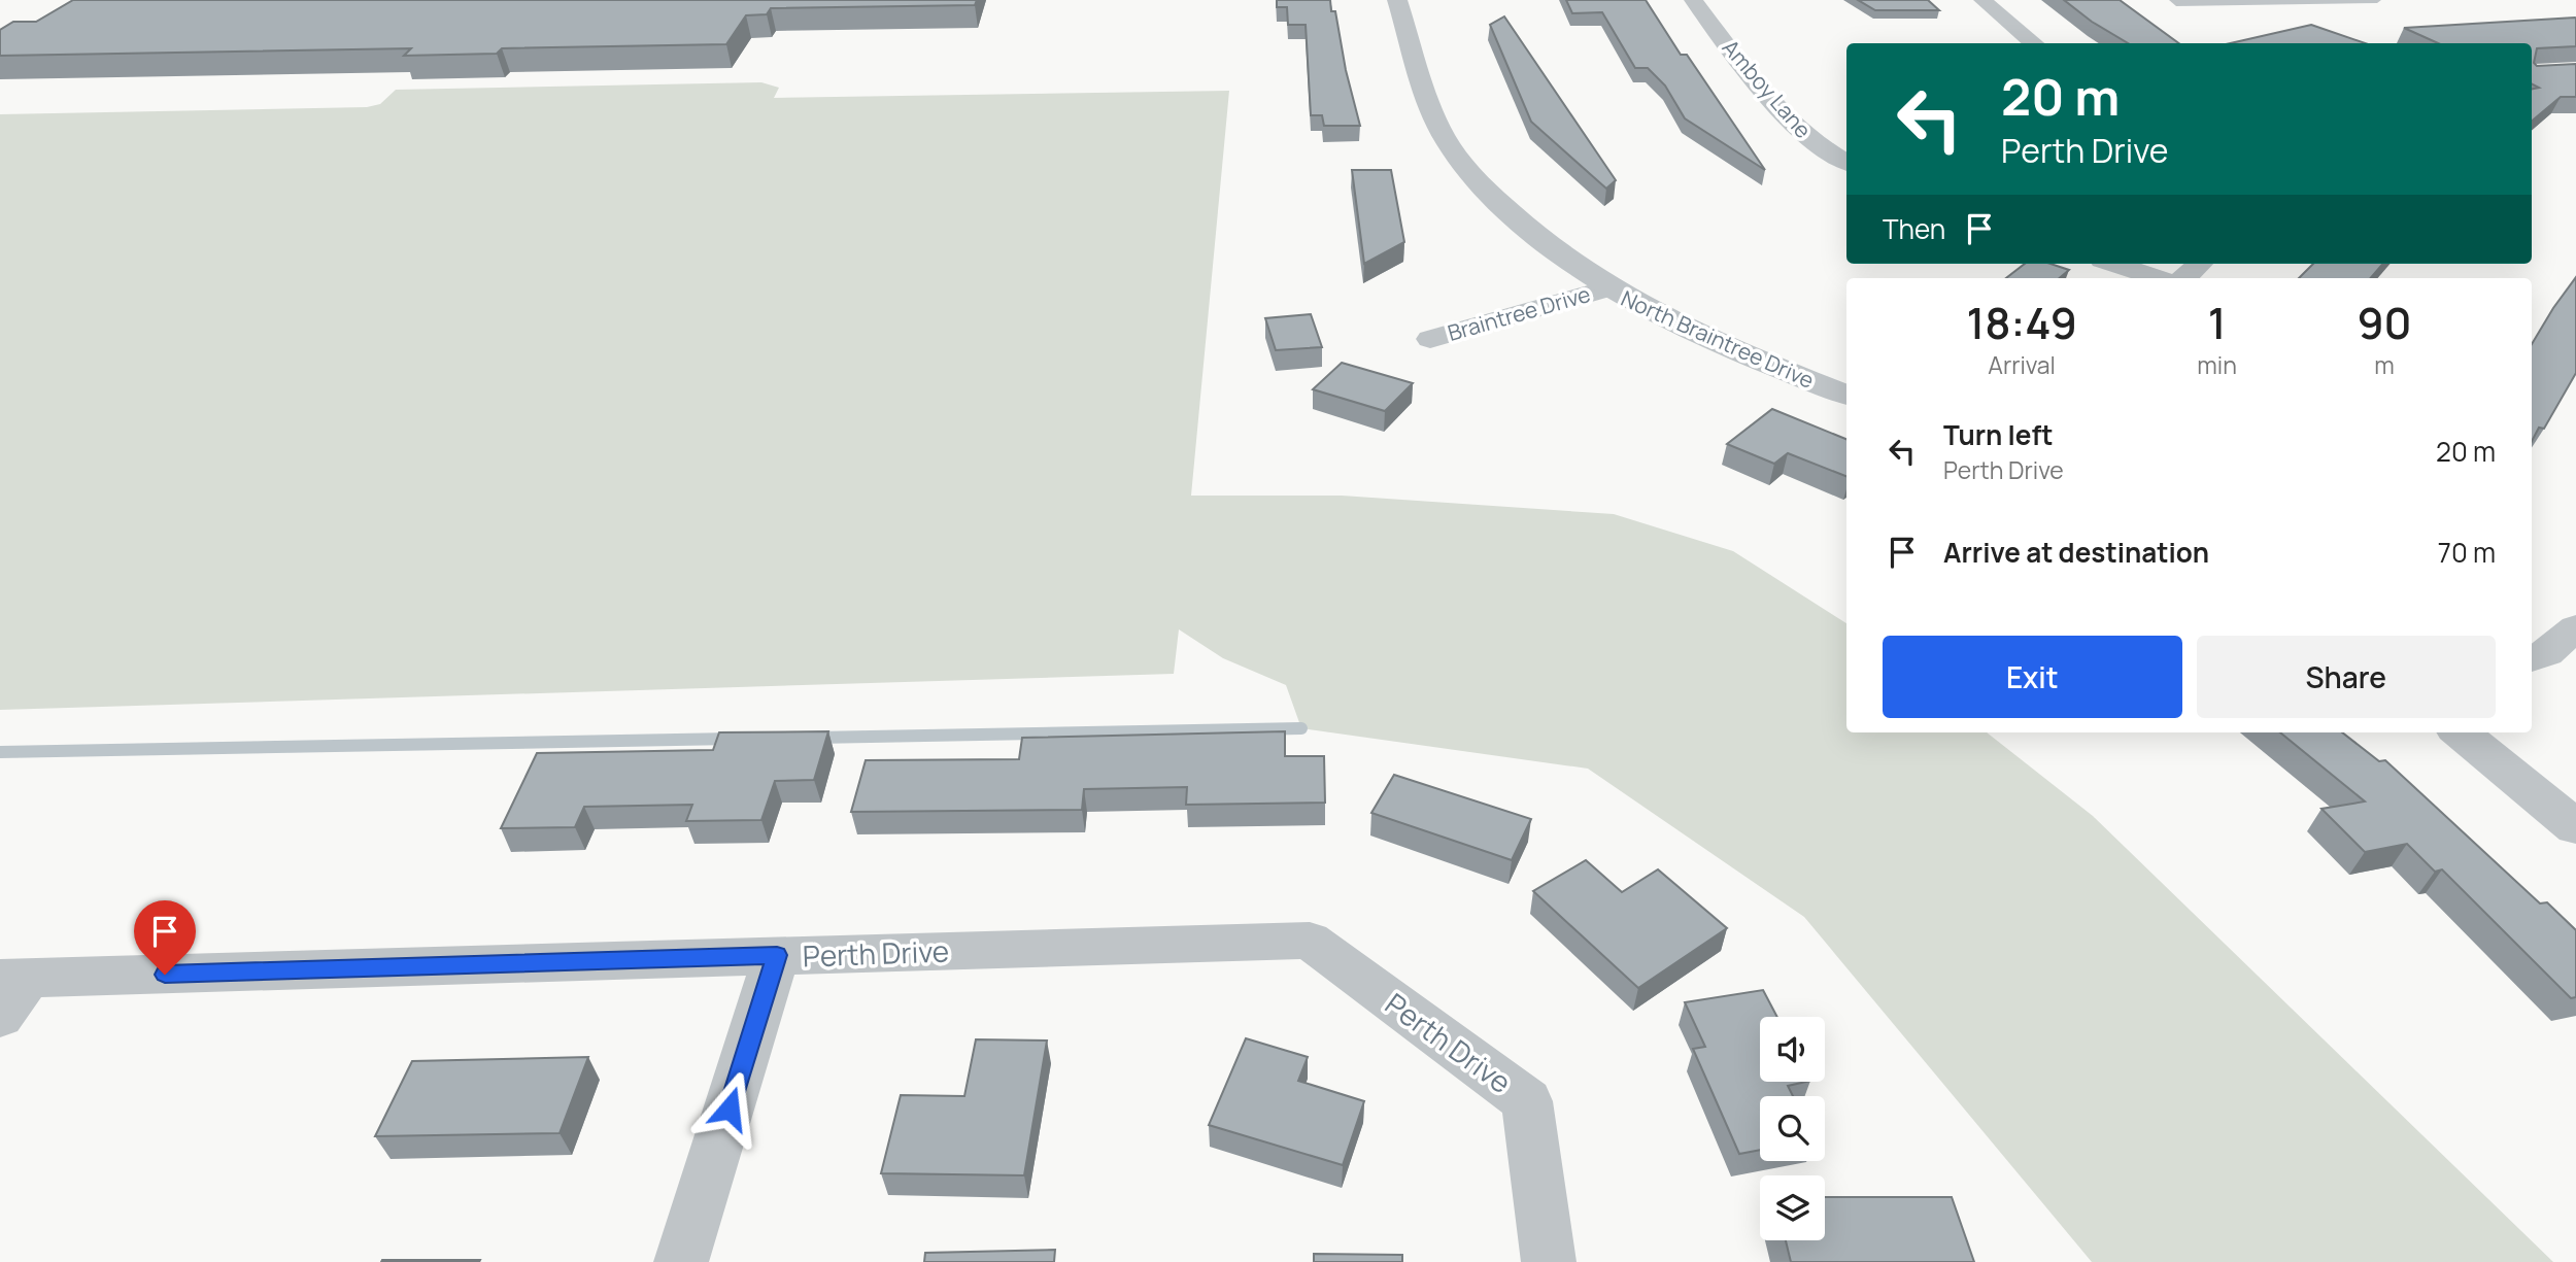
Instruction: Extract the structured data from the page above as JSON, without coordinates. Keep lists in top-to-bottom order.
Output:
{
  "streets": {
    "street": [
      "Amboy Lane",
      "Braintree Drive",
      "North Braintree Drive",
      "Perth Drive"
    ]
  },
  "crossings": [
    ["Braintree Drive", "North Braintree Drive"]
  ],
  "page": {
    "turn": ["20 m", "Perth Drive"],
    "then": "Then",
    "eta": [
      "18:49",
      "Arrival",
      "1",
      "min",
      "90",
      "m"
    ],
    "list": [
      {
        "name": "Turn left",
        "note": "Perth Drive",
        "value": "20 m"
      },
      {
        "name": "Arrive at destination",
        "value": "70 m"
      }
    ],
    "buttons": ["Exit", "Share"]
  }
}
